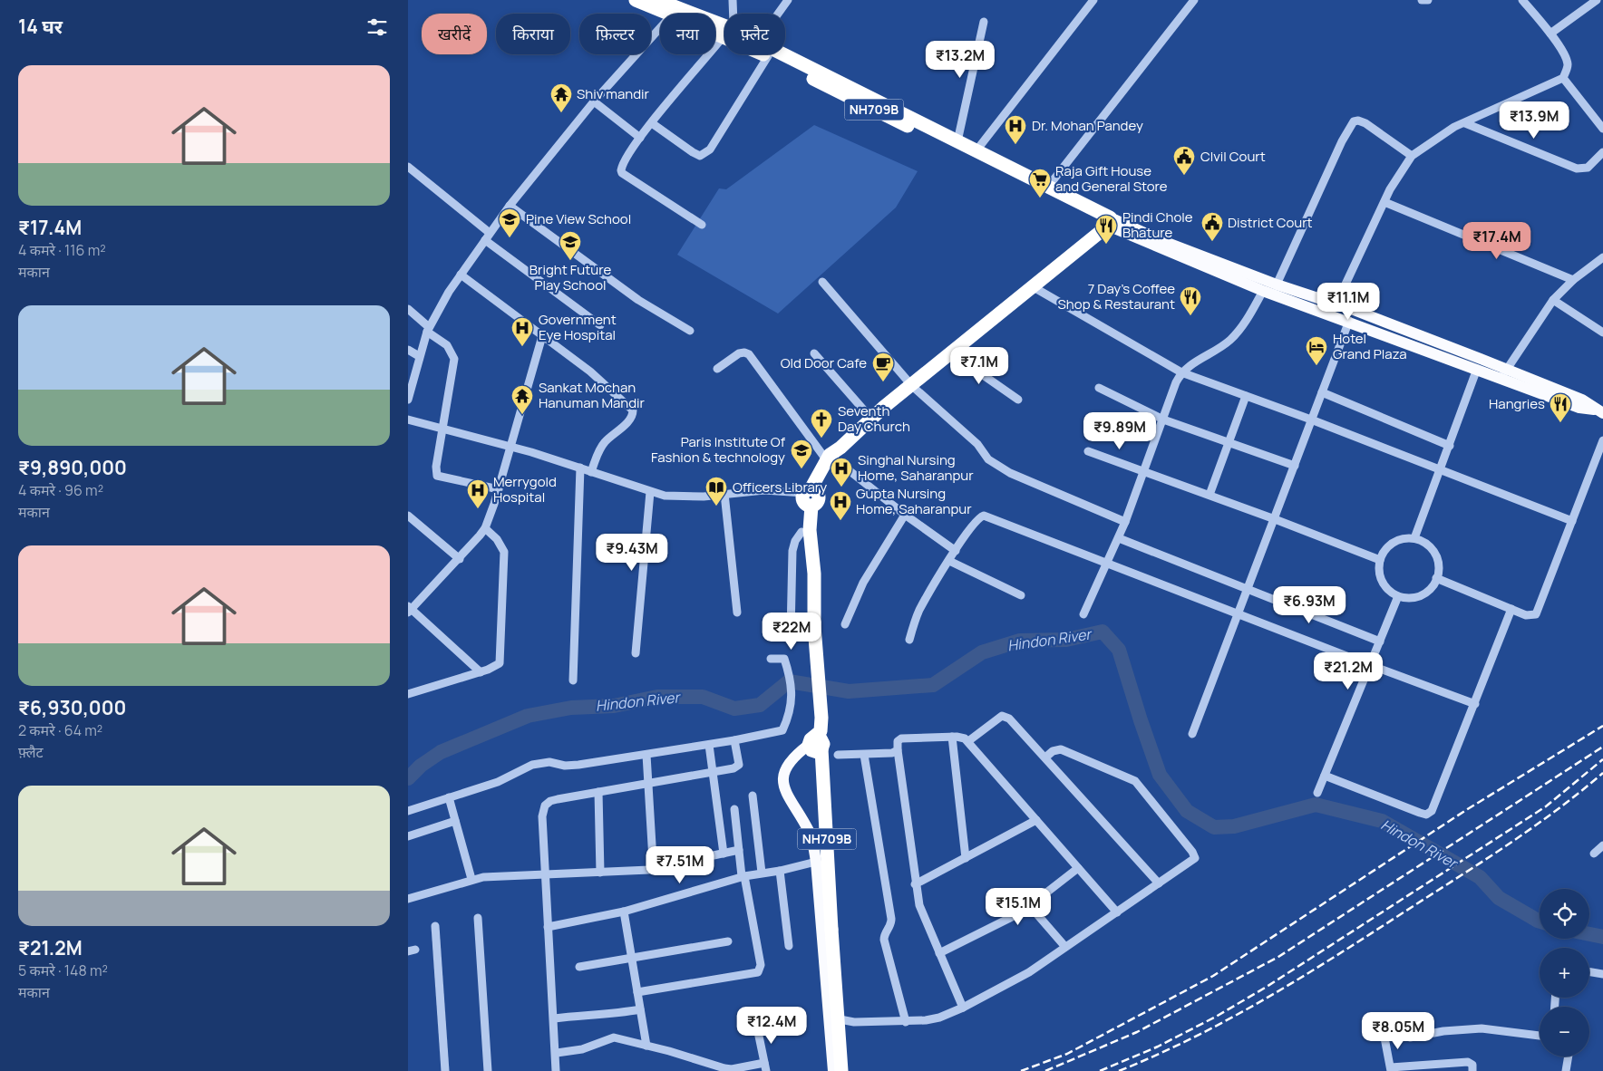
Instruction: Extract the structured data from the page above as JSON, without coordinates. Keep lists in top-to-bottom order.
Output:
{
  "streets": {
    "highway": ["NH709B"]
  },
  "water": ["Hindon River"],
  "places": {
    "temple": ["Shiv mandir", "Sankat Mochan Hanuman Mandir"],
    "hospital": [
      "Dr. Mohan Pandey",
      "Government Eye Hospital",
      "Singhal Nursing Home, Saharanpur",
      "Merrygold Hospital",
      "Gupta Nursing Home, Saharanpur"
    ],
    "public building": ["CIvil Court", "District Court"],
    "supermarket": ["Raja Gift House and General Store"],
    "school or university": ["Pine View School", "Bright Future Play School", "Paris Institute Of Fashion & technology"],
    "restaurant": ["Pindi Chole Bhature", "7 Day's Coffee Shop & Restaurant", "Hangries"],
    "hotel": ["Hotel Grand Plaza"],
    "cafe": ["Old Door Cafe"],
    "church": ["Seventh Day Church"],
    "library": ["Officers Library"]
  },
  "page": {
    "heading": "14 घर",
    "chip": [
      "खरीदें",
      "किराया",
      "फ़िल्टर",
      "नया",
      "फ़्लैट"
    ],
    "price": [
      "₹13.2M",
      "₹13.9M",
      "₹17.4M",
      "₹11.1M",
      "₹7.1M",
      "₹9.89M",
      "₹9.43M",
      "₹6.93M",
      "₹22M",
      "₹21.2M",
      "₹7.51M",
      "₹15.1M",
      "₹12.4M",
      "₹8.05M"
    ],
    "list": [
      {
        "name": "₹17.4M",
        "note": "4 कमरे · 116 m² · मकान"
      },
      {
        "name": "₹9,890,000",
        "note": "4 कमरे · 96 m² · मकान"
      },
      {
        "name": "₹6,930,000",
        "note": "2 कमरे · 64 m² · फ़्लैट"
      },
      {
        "name": "₹21.2M",
        "note": "5 कमरे · 148 m² · मकान"
      }
    ],
    "map_buttons": ["+", "−"]
  }
}
